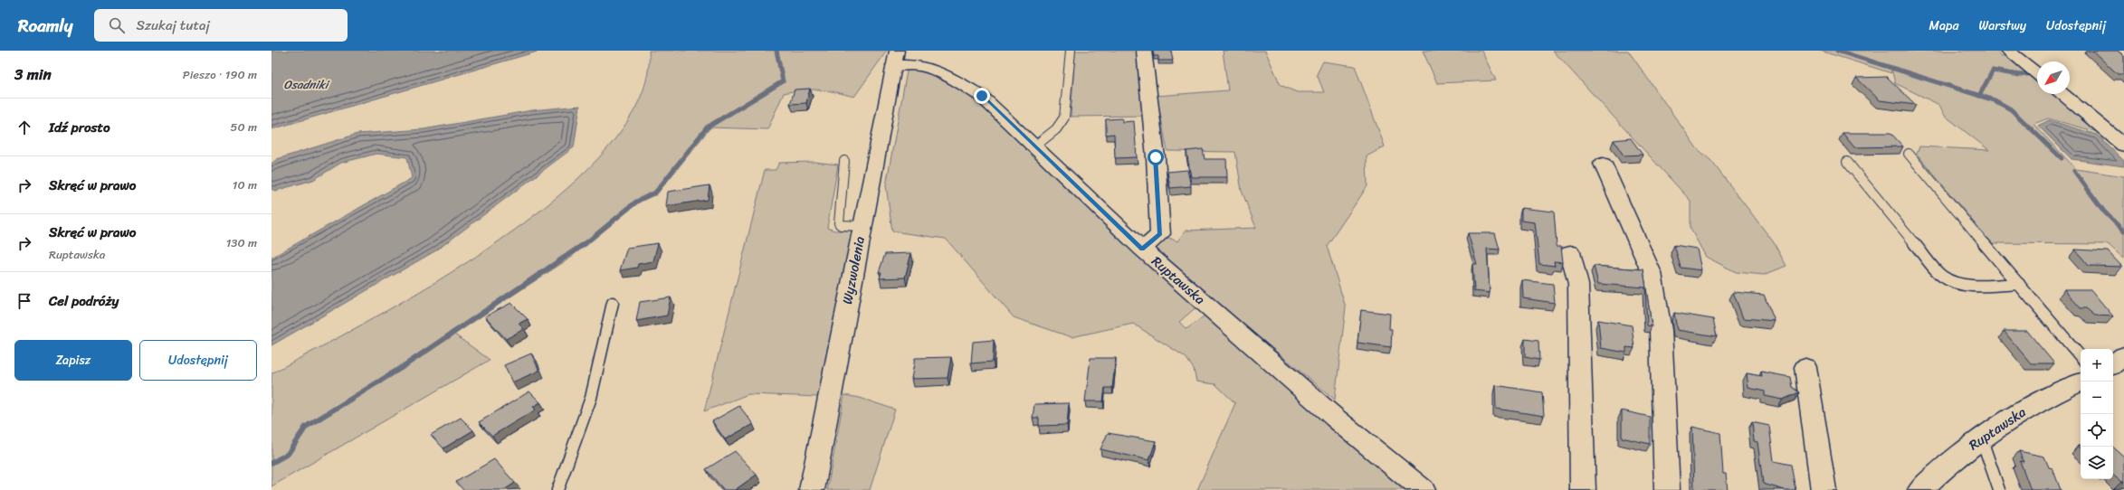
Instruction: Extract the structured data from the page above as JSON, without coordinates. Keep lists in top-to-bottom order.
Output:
{
  "streets": {
    "street": ["Wyzwolenia", "Ruptawska"]
  },
  "crossings": [
    ["Wyzwolenia", "Ruptawska"]
  ],
  "water": ["Osadniki"],
  "north": "bottom left",
  "page": {
    "header": "Roamly",
    "search": "Szukaj tutaj",
    "nav": ["Mapa", "Warstwy", "Udostępnij"],
    "heading": ["3 min", "Pieszo · 190 m"],
    "list": [
      ["Idź prosto", "50 m"],
      ["Skręć w prawo", "10 m"],
      ["Skręć w prawo", "Ruptawska", "130 m"],
      "Cel podróży"
    ],
    "buttons": ["Zapisz", "Udostępnij"],
    "map_buttons": ["+", "−"]
  }
}
